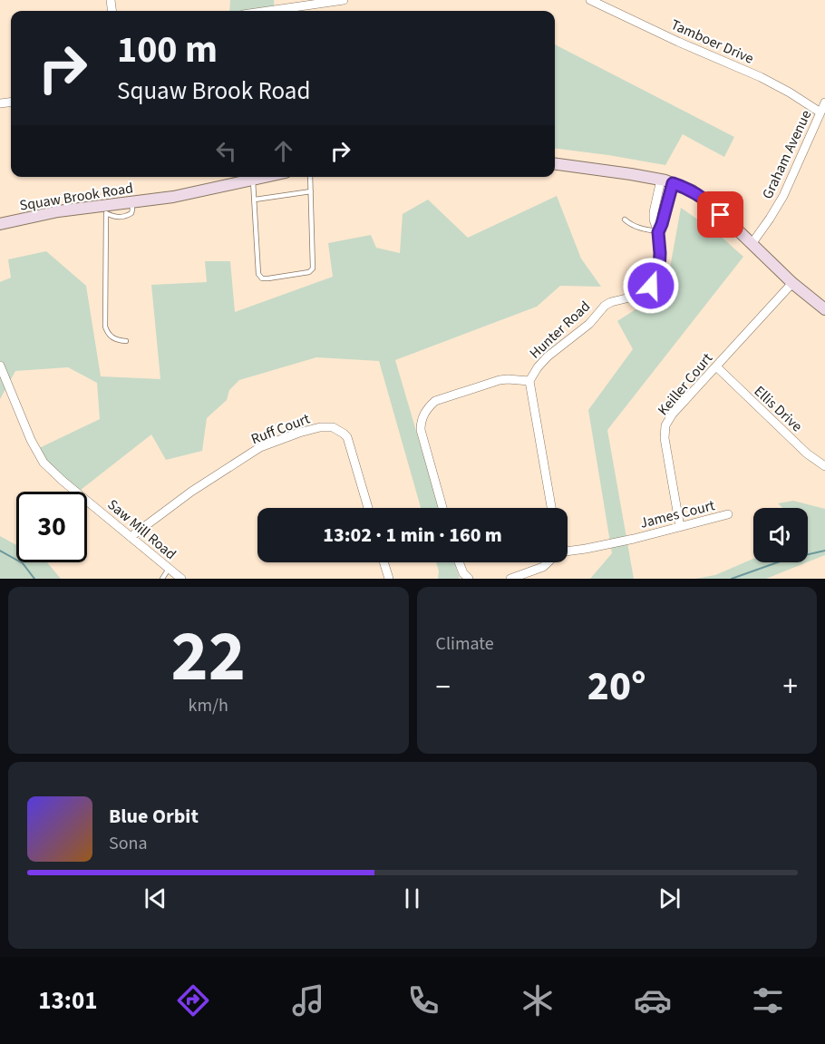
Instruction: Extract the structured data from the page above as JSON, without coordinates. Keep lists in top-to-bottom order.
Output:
{
  "streets": {
    "street": [
      "Tamboer Drive",
      "Graham Avenue",
      "Squaw Brook Road",
      "Hunter Road",
      "Keiller Court",
      "Ellis Drive",
      "Ruff Court",
      "James Court",
      "Saw Mill Road"
    ]
  },
  "crossings": [
    ["Tamboer Drive", "Graham Avenue"],
    ["Keiller Court", "Ellis Drive"],
    ["Keiller Court", "James Court"],
    ["Ruff Court", "Saw Mill Road"]
  ],
  "page": {
    "turn": ["100 m", "Squaw Brook Road"],
    "limit": "30",
    "trip": "13:02 · 1 min · 160 m",
    "tile": [
      ["22", "km/h"],
      "Climate"
    ],
    "heat": ["−", "20°", "+"],
    "song": ["Blue Orbit", "Sona"],
    "tabs": "13:01"
  }
}
